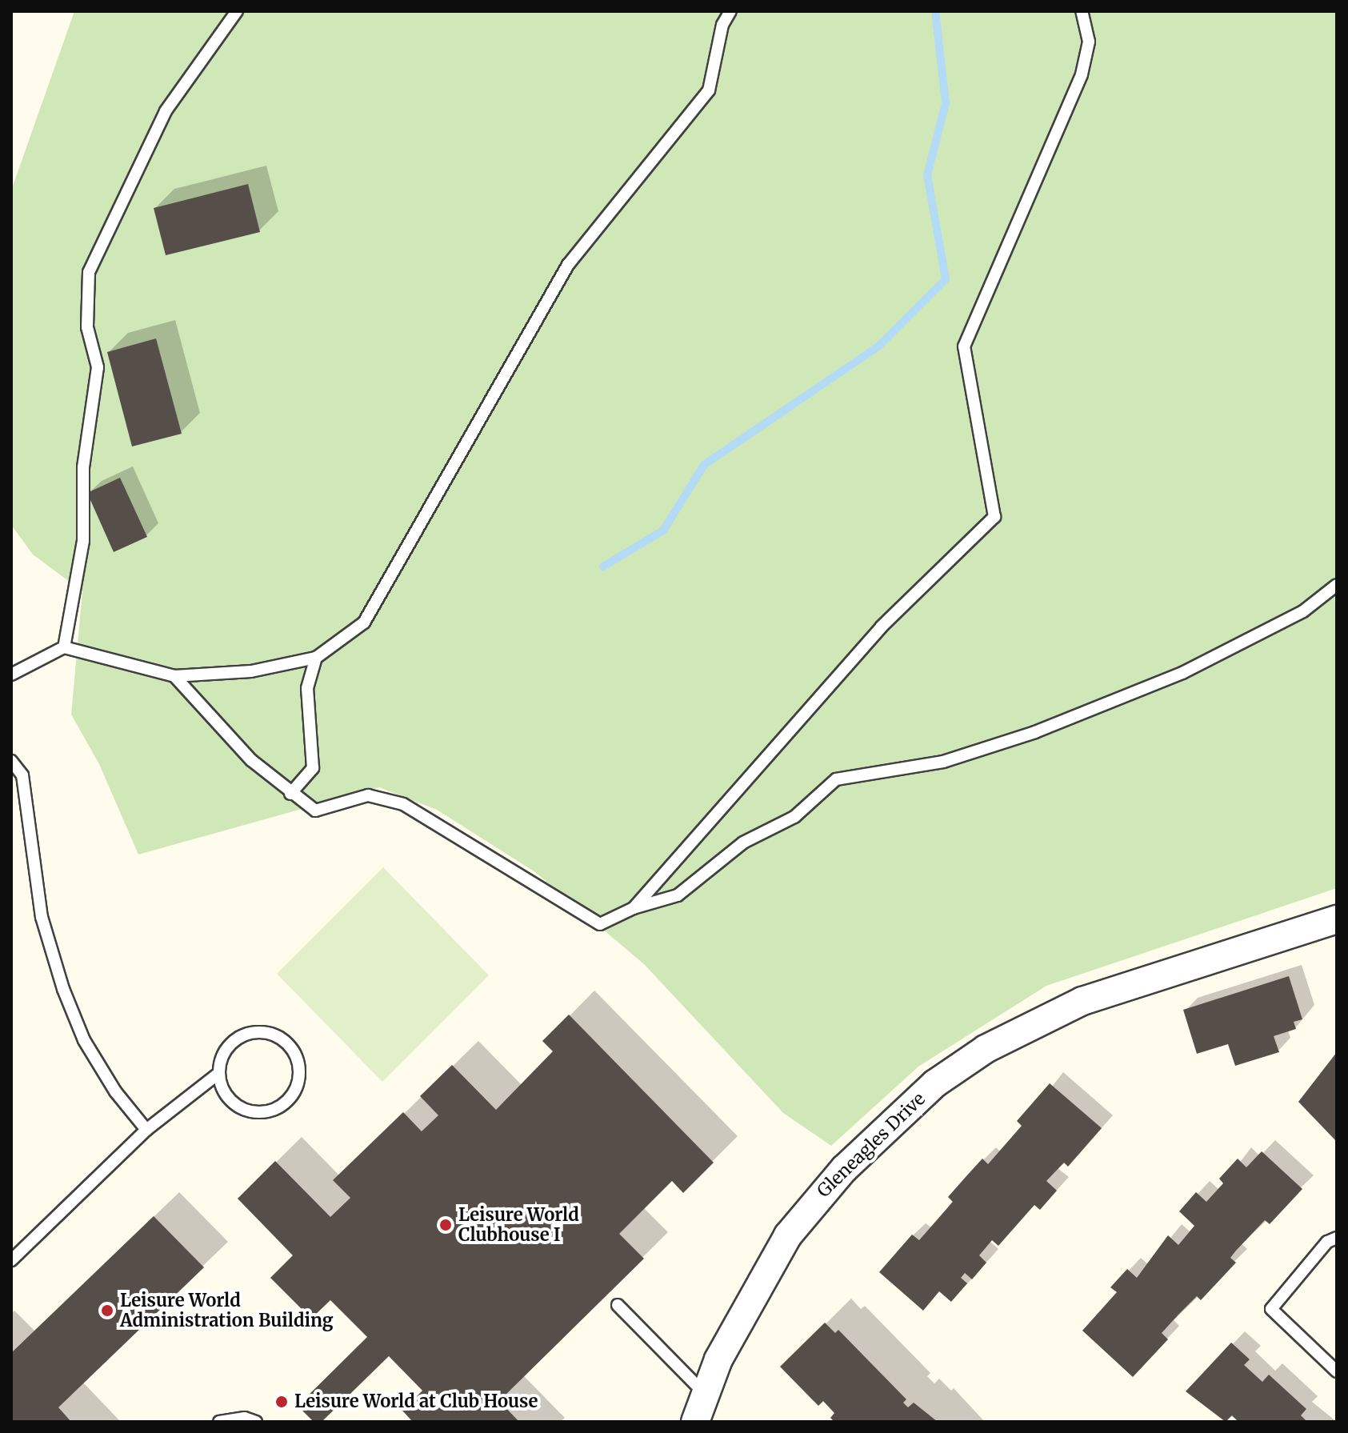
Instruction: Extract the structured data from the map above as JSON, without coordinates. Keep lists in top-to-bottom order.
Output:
{
  "streets": {
    "street": ["Gleneagles Drive"]
  },
  "places": ["Leisure World Clubhouse I", "Leisure World Administration Building", "Leisure World at Club House"]
}
